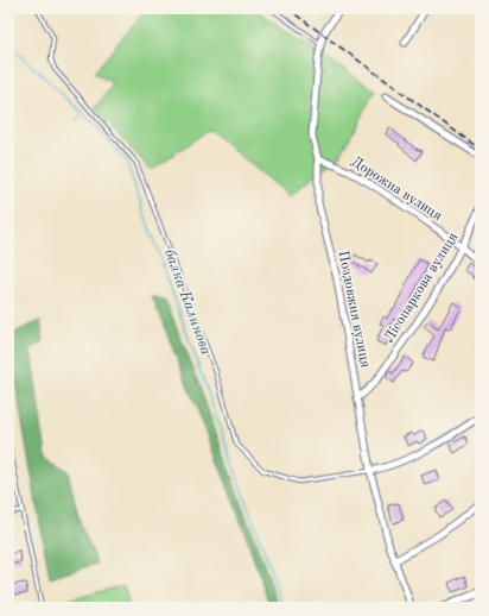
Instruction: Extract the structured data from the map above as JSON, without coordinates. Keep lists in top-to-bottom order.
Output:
{
  "streets": {
    "street": ["Дорожна вулиця", "Лісопаркова вулиця", "Поздовжня вулиця"]
  },
  "crossings": [
    ["Дорожна вулиця", "Лісопаркова вулиця"],
    ["Дорожна вулиця", "Поздовжня вулиця"],
    ["Лісопаркова вулиця", "Поздовжня вулиця"]
  ],
  "water": ["балка Калинова"]
}
